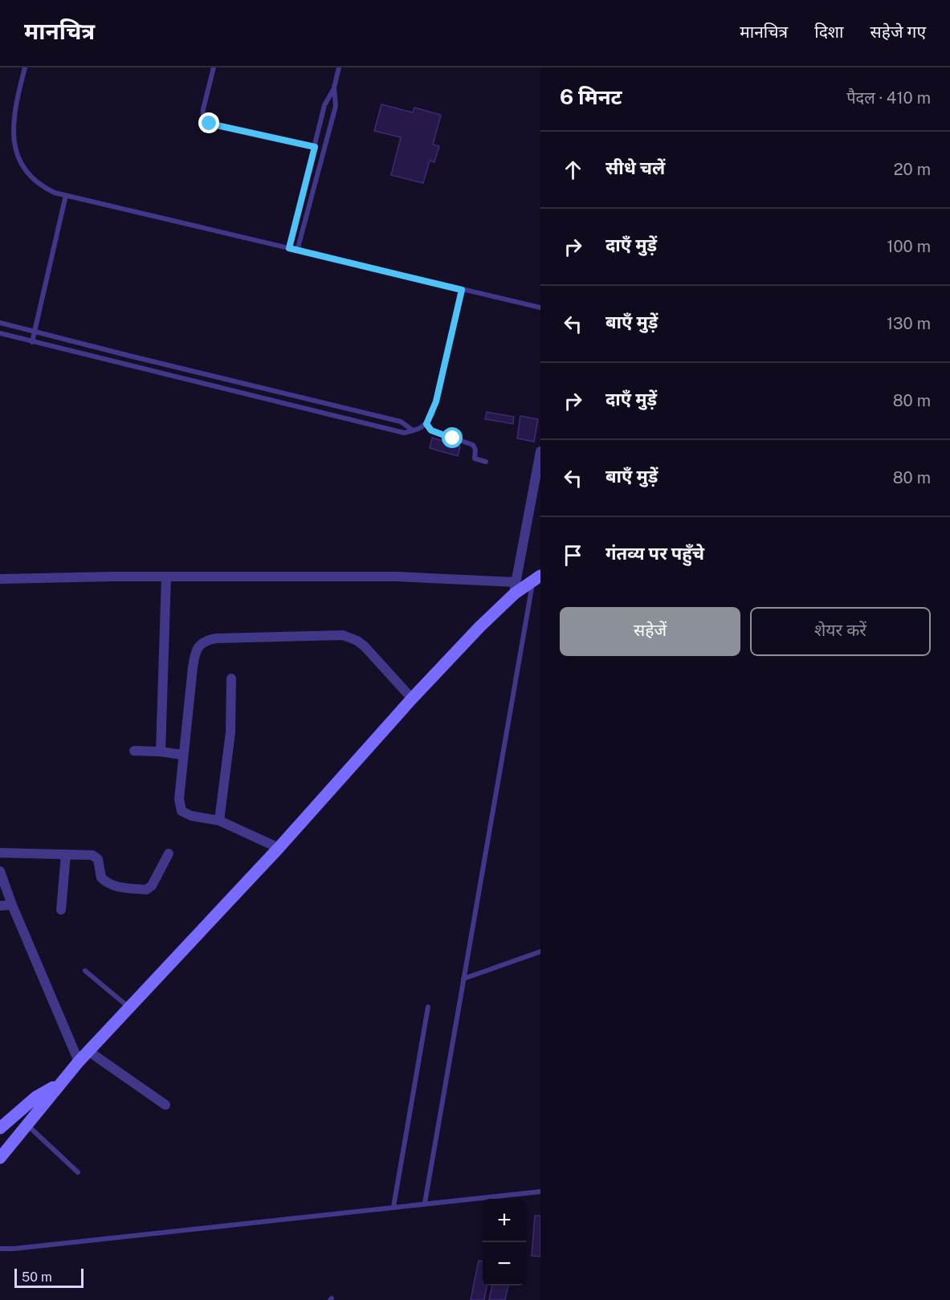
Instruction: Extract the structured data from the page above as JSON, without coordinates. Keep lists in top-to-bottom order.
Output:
{
  "scale_bar": "50 m",
  "page": {
    "header": "मानचित्र",
    "nav": ["मानचित्र", "दिशा", "सहेजे गए"],
    "heading": ["6 मिनट", "पैदल · 410 m"],
    "list": [
      ["सीधे चलें", "20 m"],
      ["दाएँ मुड़ें", "100 m"],
      ["बाएँ मुड़ें", "130 m"],
      ["दाएँ मुड़ें", "80 m"],
      ["बाएँ मुड़ें", "80 m"],
      "गंतव्य पर पहुँचे"
    ],
    "buttons": ["सहेजें", "शेयर करें"],
    "map_buttons": ["+", "−"],
    "scale": "50 m"
  }
}
